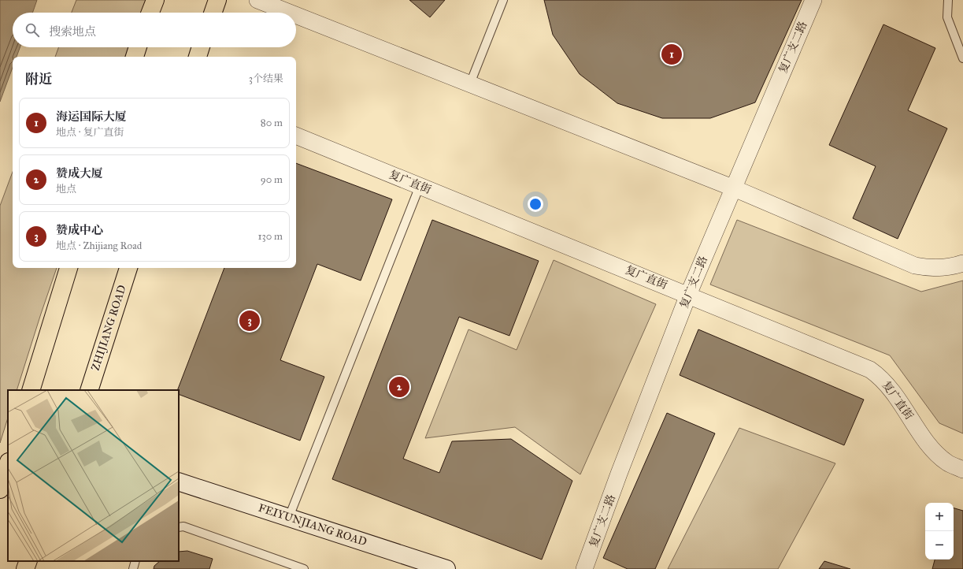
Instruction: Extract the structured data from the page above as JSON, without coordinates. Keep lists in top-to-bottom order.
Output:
{
  "streets": {
    "main road": ["ZHIJIANG ROAD"],
    "street": ["复广支二路", "复广直街", "FEIYUNJIANG ROAD"]
  },
  "crossings": [
    ["复广支二路", "复广直街"]
  ],
  "page": {
    "search": "搜索地点",
    "pins": ["1", "3", "2"],
    "heading": ["附近", "3个结果"],
    "list": [
      {
        "mark": "1",
        "name": "海运国际大厦",
        "note": "地点 · 复广直街",
        "value": "80 m"
      },
      {
        "mark": "2",
        "name": "赞成大厦",
        "note": "地点",
        "value": "90 m"
      },
      {
        "mark": "3",
        "name": "赞成中心",
        "note": "地点 · Zhijiang Road",
        "value": "130 m"
      }
    ],
    "map_buttons": ["+", "−"]
  }
}
